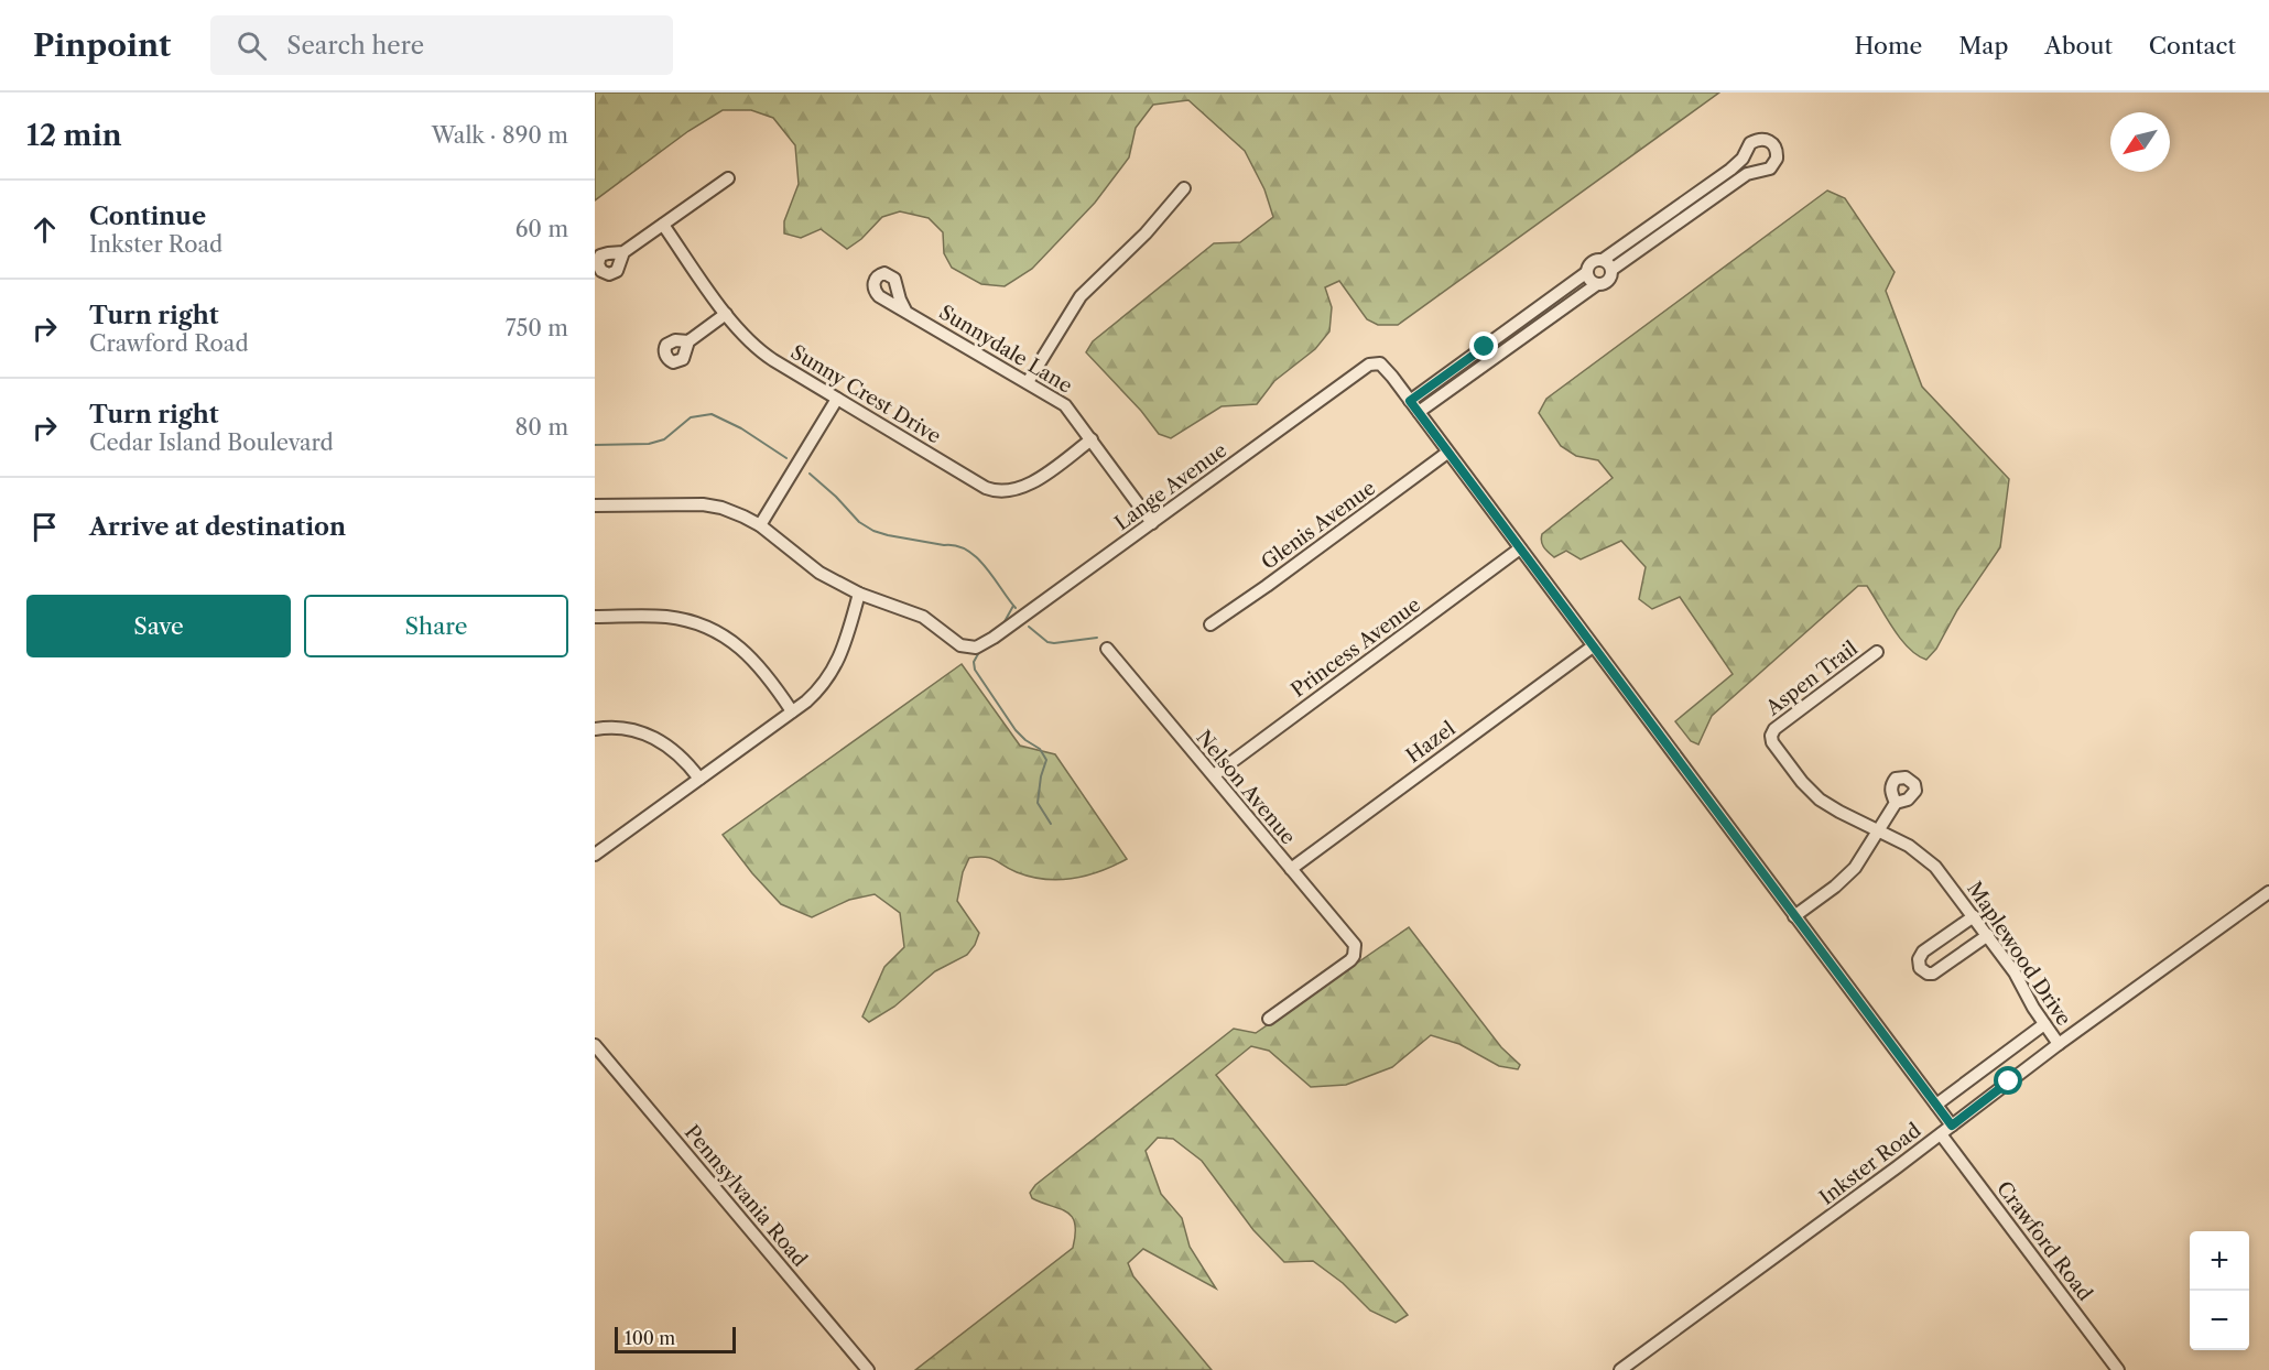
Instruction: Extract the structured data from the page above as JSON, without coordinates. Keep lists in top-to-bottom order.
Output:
{
  "streets": {
    "street": [
      "Sunnydale Lane",
      "Sunny Crest Drive",
      "Lange Avenue",
      "Glenis Avenue",
      "Princess Avenue",
      "Aspen Trail",
      "Hazel",
      "Nelson Avenue",
      "Maplewood Drive",
      "Inkster Road",
      "Pennsylvania Road",
      "Crawford Road"
    ]
  },
  "crossings": [
    ["Sunnydale Lane", "Sunny Crest Drive"],
    ["Sunnydale Lane", "Lange Avenue"],
    ["Princess Avenue", "Nelson Avenue"],
    ["Aspen Trail", "Maplewood Drive"],
    ["Hazel", "Nelson Avenue"],
    ["Maplewood Drive", "Inkster Road"],
    ["Inkster Road", "Crawford Road"]
  ],
  "scale_bar": "100 m",
  "north": "bottom left",
  "page": {
    "header": "Pinpoint",
    "search": "Search here",
    "nav": [
      "Home",
      "Map",
      "About",
      "Contact"
    ],
    "heading": ["12 min", "Walk · 890 m"],
    "list": [
      ["Continue", "Inkster Road", "60 m"],
      ["Turn right", "Crawford Road", "750 m"],
      ["Turn right", "Cedar Island Boulevard", "80 m"],
      "Arrive at destination"
    ],
    "buttons": ["Save", "Share"],
    "map_buttons": ["+", "−"],
    "scale": "100 m"
  }
}
